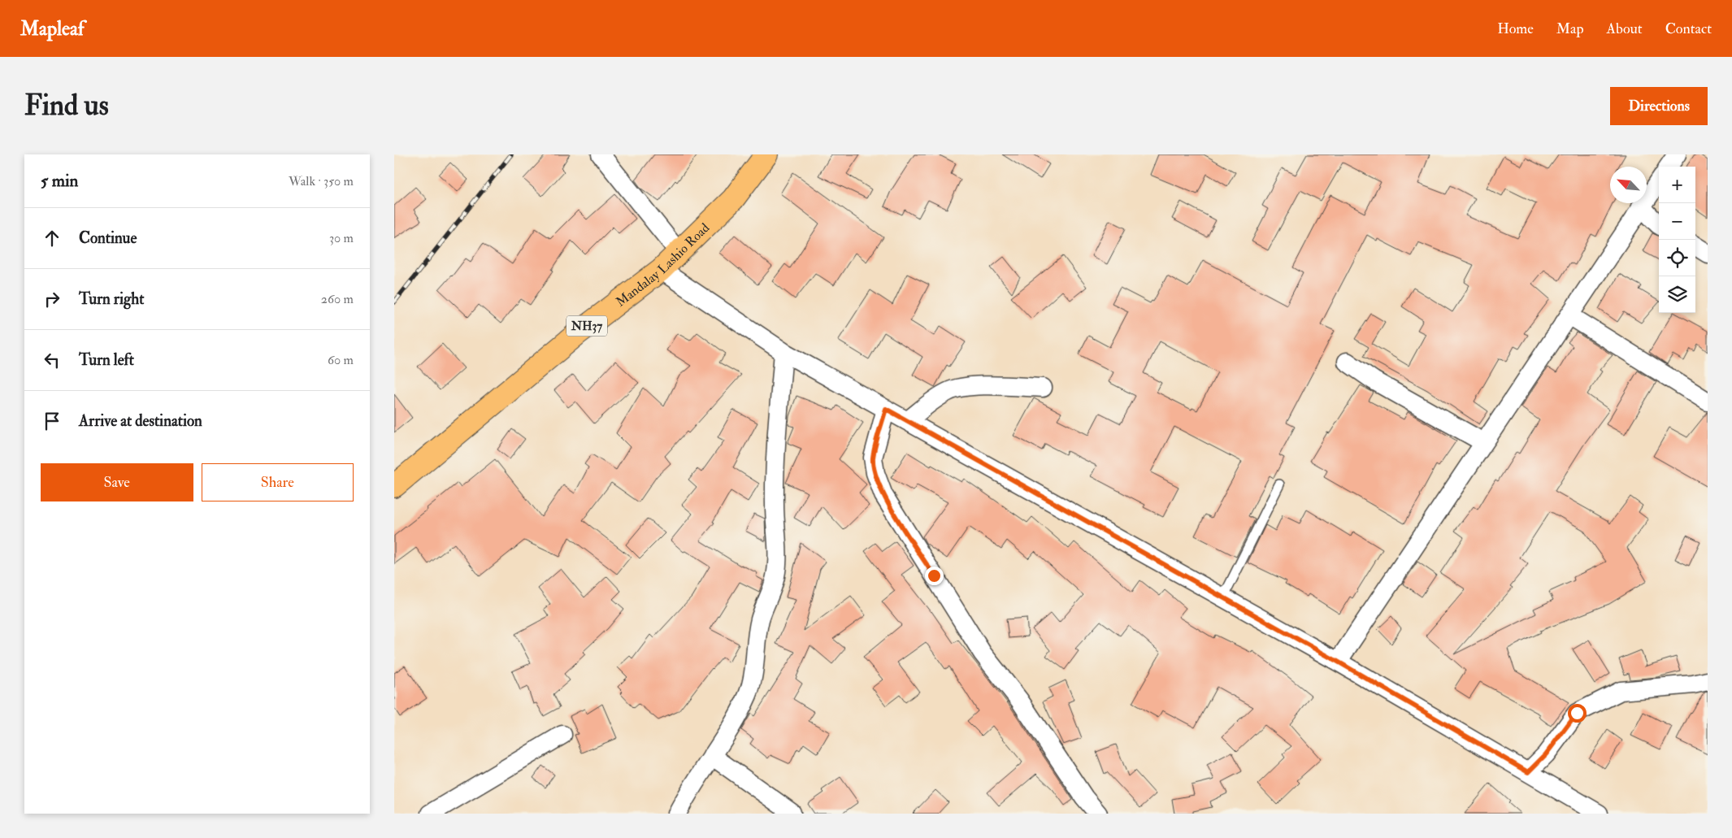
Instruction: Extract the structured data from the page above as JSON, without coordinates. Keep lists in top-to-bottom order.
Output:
{
  "streets": {
    "highway": ["Mandalay Lashio Road", "NH37"]
  },
  "north": "top left",
  "page": {
    "header": "Mapleaf",
    "nav": [
      "Home",
      "Map",
      "About",
      "Contact"
    ],
    "buttons": [
      "Directions",
      ["Save", "Share"]
    ],
    "title": "Find us",
    "heading": ["5 min", "Walk · 350 m"],
    "map_buttons": ["+", "−"],
    "list": [
      ["Continue", "30 m"],
      ["Turn right", "260 m"],
      ["Turn left", "60 m"],
      "Arrive at destination"
    ]
  }
}
